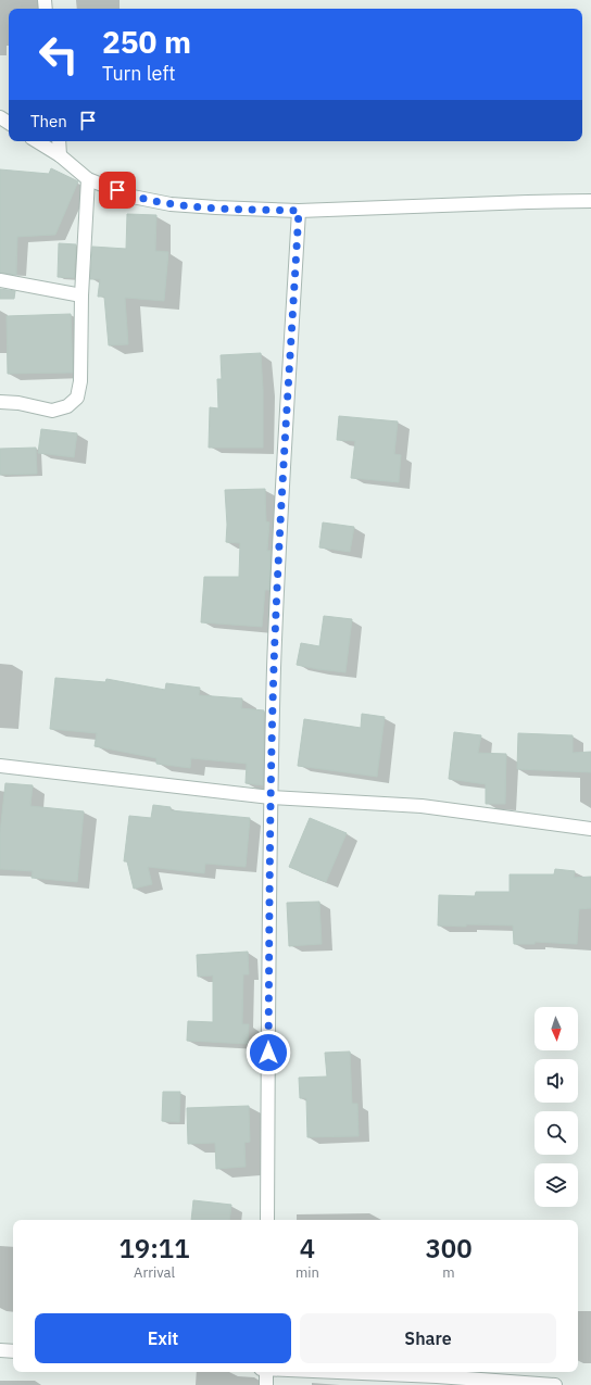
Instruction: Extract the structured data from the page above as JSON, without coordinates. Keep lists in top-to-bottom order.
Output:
{
  "north": "bottom",
  "page": {
    "turn": ["250 m", "Turn left"],
    "then": "Then",
    "eta": [
      "19:11",
      "Arrival",
      "4",
      "min",
      "300",
      "m"
    ],
    "buttons": ["Exit", "Share"]
  }
}
